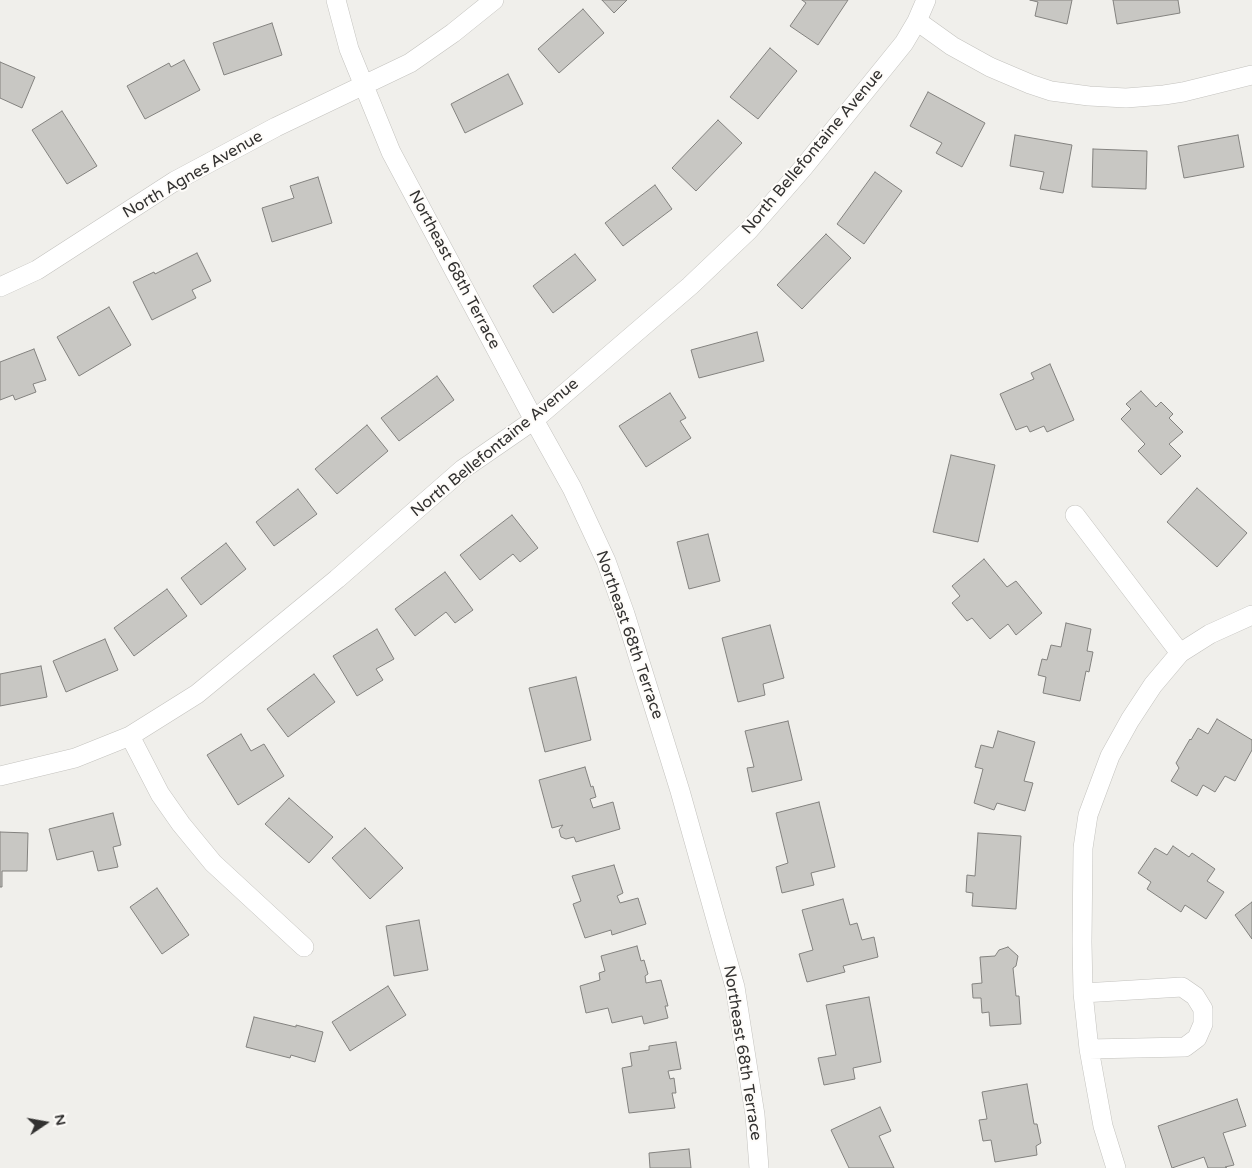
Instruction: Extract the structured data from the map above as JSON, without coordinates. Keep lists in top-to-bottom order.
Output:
{
  "streets": {
    "street": ["North Bellefontaine Avenue", "North Agnes Avenue", "Northeast 68th Terrace"]
  },
  "crossings": [
    ["North Bellefontaine Avenue", "Northeast 68th Terrace"],
    ["North Agnes Avenue", "Northeast 68th Terrace"]
  ],
  "north": "right"
}
